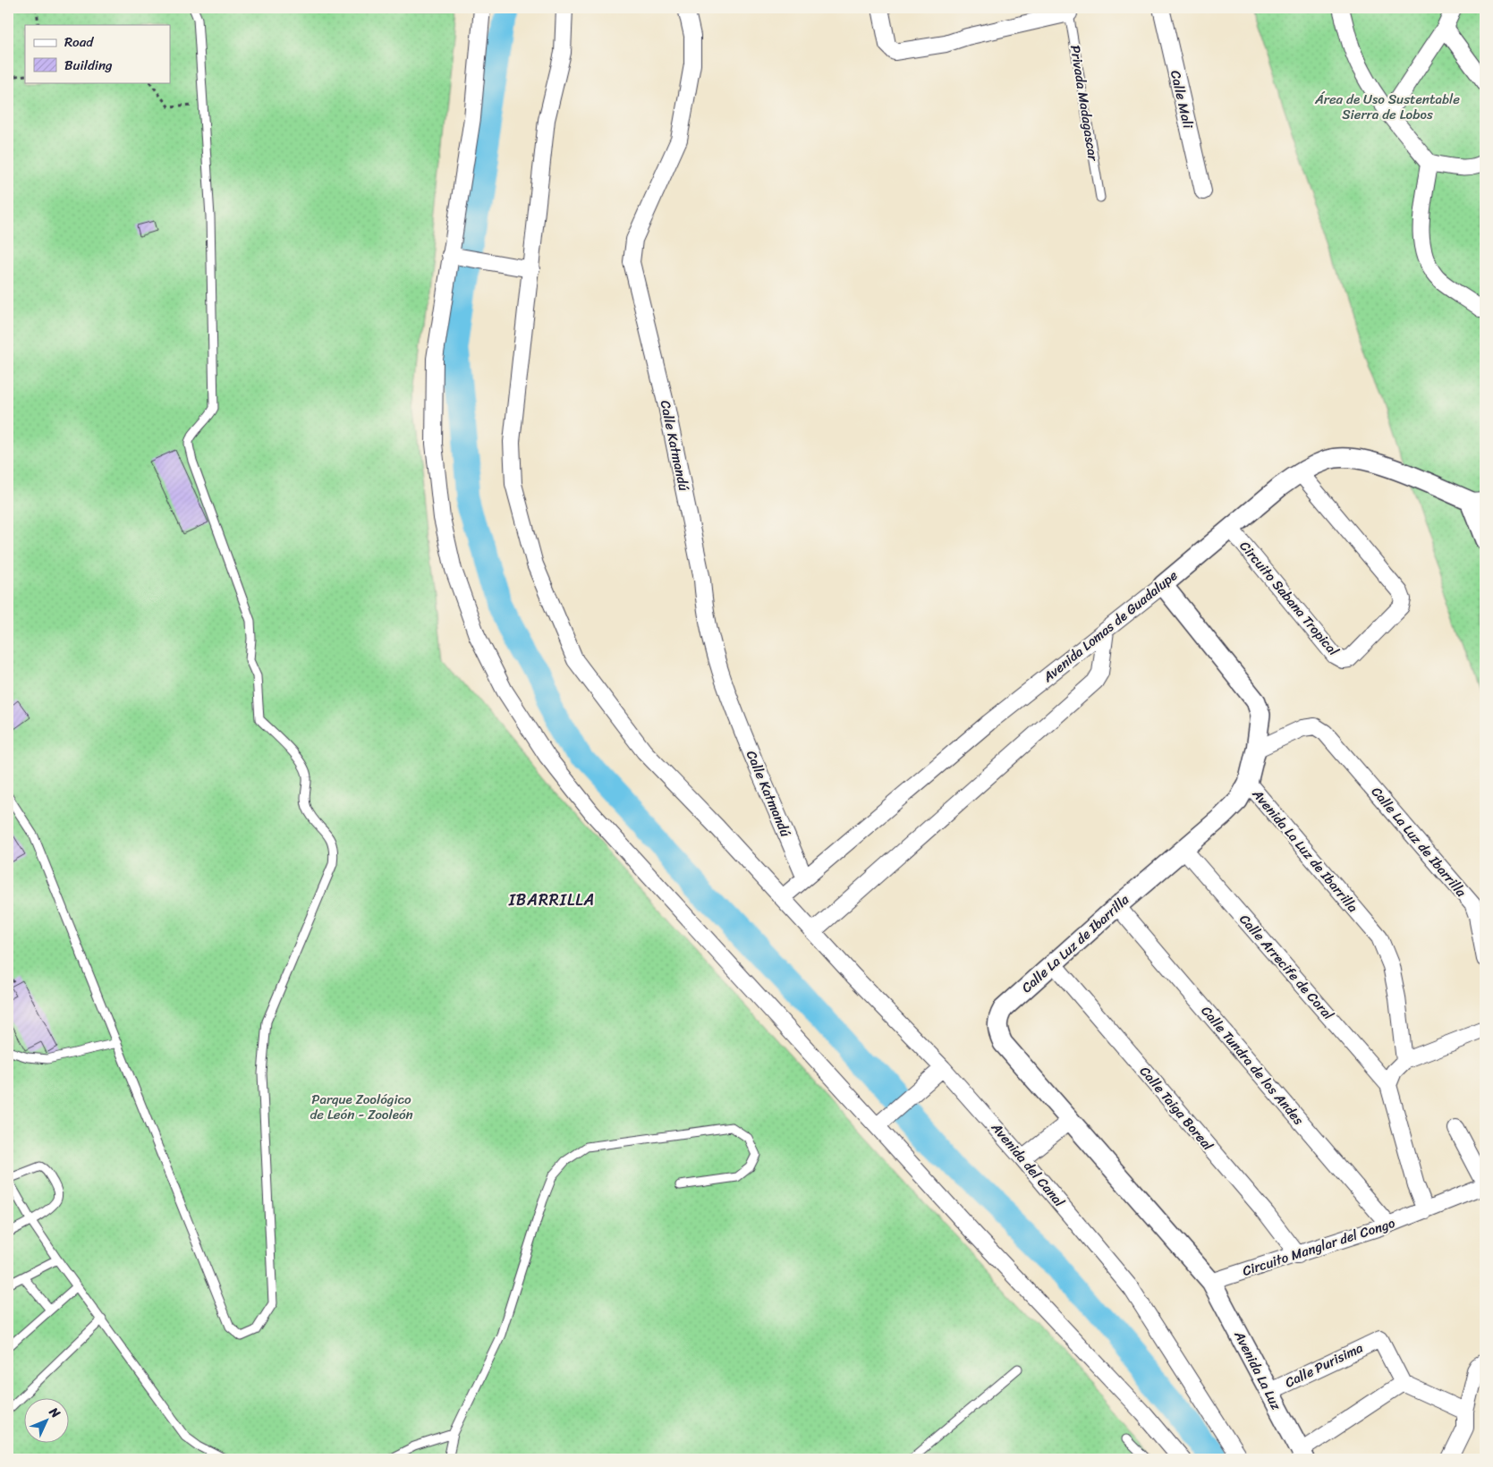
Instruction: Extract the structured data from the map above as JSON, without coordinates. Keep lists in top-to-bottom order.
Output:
{
  "streets": {
    "street": [
      "Calle Mali",
      "Calle Katmandú",
      "Circuito Sabana Tropical",
      "Avenida Lomas de Guadalupe",
      "Calle La Luz de Ibarrilla",
      "Avenida La Luz de Ibarrilla",
      "Calle Arrecife de Coral",
      "Calle Tundra de los Andes",
      "Calle Taiga Boreal",
      "Avenida del Canal",
      "Circuito Manglar del Congo",
      "Calle Purisima",
      "Avenida La Luz"
    ],
    "lane": ["Privada Madagascar"]
  },
  "crossings": [
    ["Calle Katmandú", "Avenida Lomas de Guadalupe"],
    ["Circuito Sabana Tropical", "Avenida Lomas de Guadalupe"],
    ["Avenida Lomas de Guadalupe", "Avenida La Luz de Ibarrilla"],
    ["Avenida Lomas de Guadalupe", "Avenida del Canal"],
    ["Calle La Luz de Ibarrilla", "Avenida La Luz de Ibarrilla"],
    ["Calle La Luz de Ibarrilla", "Calle Arrecife de Coral"],
    ["Calle La Luz de Ibarrilla", "Calle Tundra de los Andes"],
    ["Calle La Luz de Ibarrilla", "Calle Taiga Boreal"],
    ["Calle La Luz de Ibarrilla", "Circuito Manglar del Congo"],
    ["Calle La Luz de Ibarrilla", "Avenida La Luz"],
    ["Calle Tundra de los Andes", "Circuito Manglar del Congo"],
    ["Calle Taiga Boreal", "Circuito Manglar del Congo"],
    ["Circuito Manglar del Congo", "Avenida La Luz"],
    ["Calle Purisima", "Avenida La Luz"]
  ],
  "districts": ["IBARRILLA"],
  "parks": ["Área de Uso Sustentable Sierra de Lobos", "Parque Zoológico de León - Zooleón"],
  "legend": ["Road", "Building"],
  "north": "top right"
}
